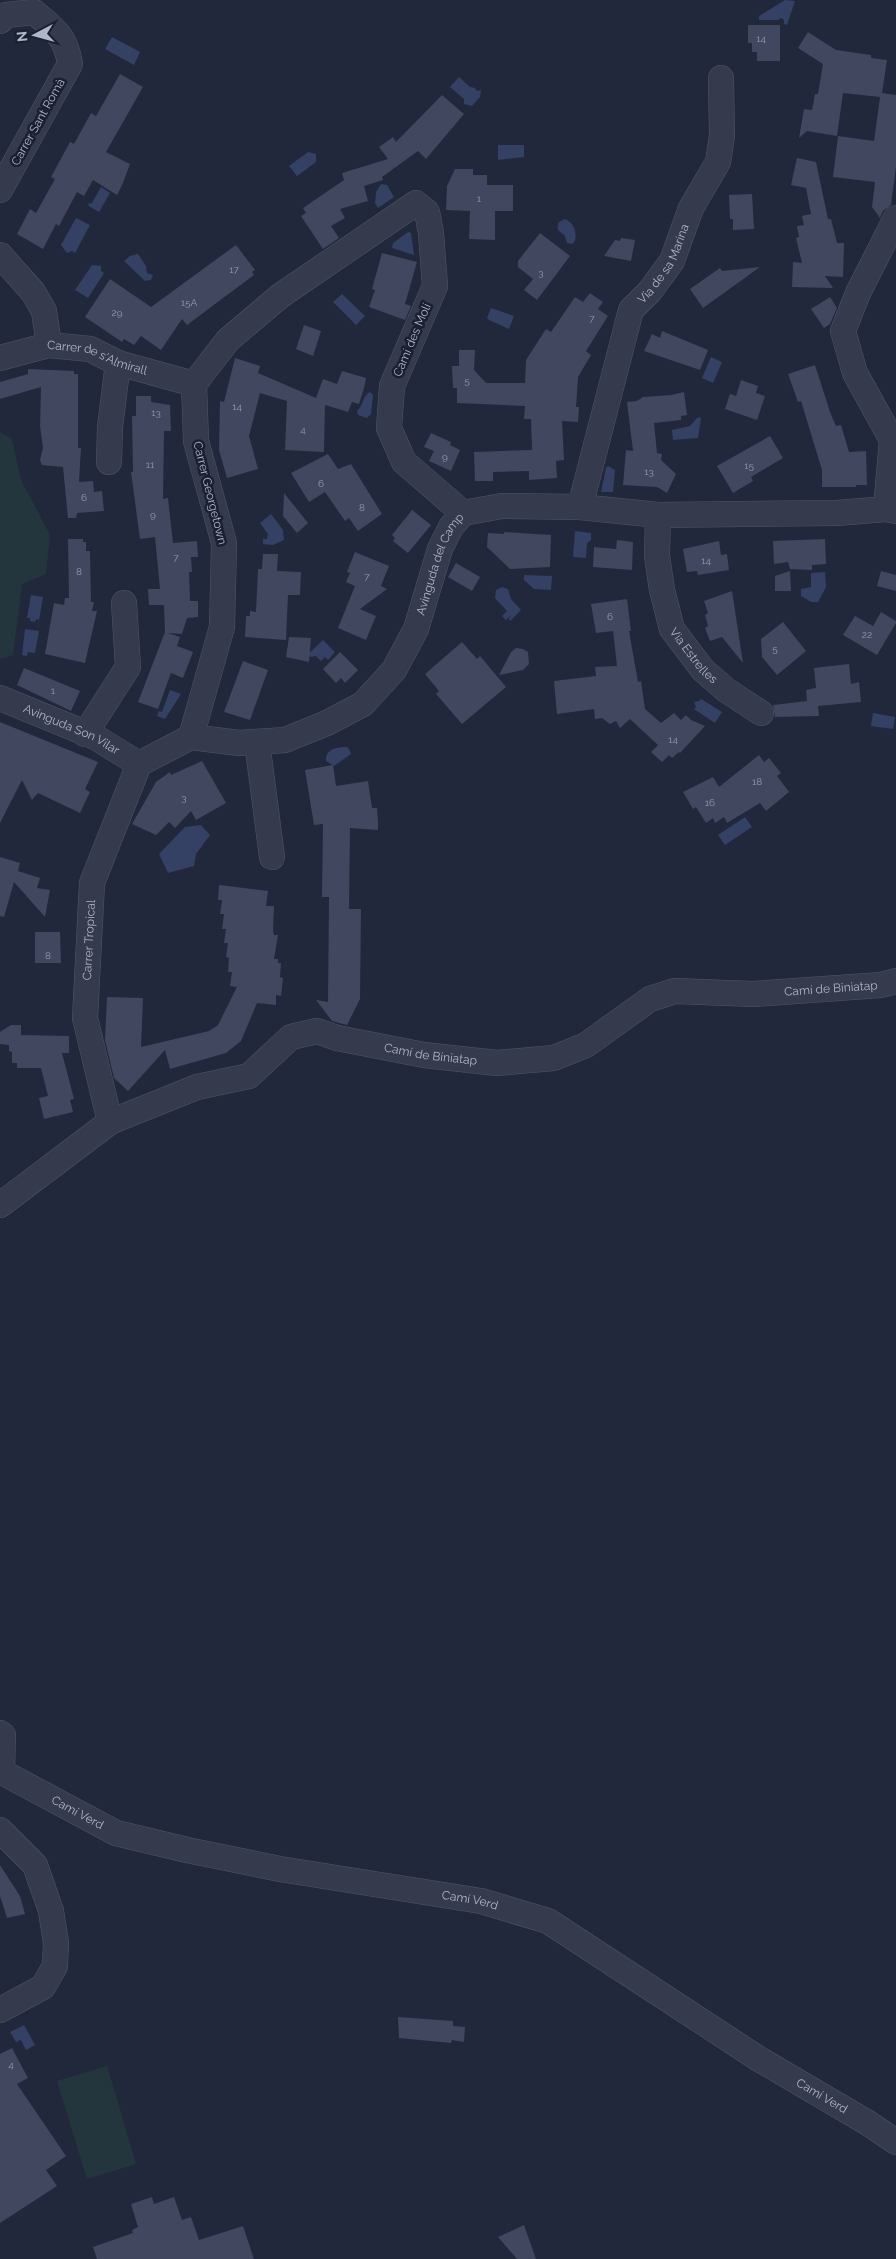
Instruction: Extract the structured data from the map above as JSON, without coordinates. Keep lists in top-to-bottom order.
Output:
{
  "streets": {
    "street": [
      "Carrer Sant Romà",
      "Via de sa Marina",
      "Camí des Molí",
      "Carrer de s'Almirall",
      "Carrer Georgetown",
      "Avinguda del Camp",
      "Via Estrelles",
      "Avinguda Son Vilar",
      "Carrer Tropical",
      "Camí de Biniatap",
      "Camí Verd"
    ]
  },
  "crossings": [
    ["Via de sa Marina", "Avinguda del Camp"],
    ["Camí des Molí", "Carrer de s'Almirall"],
    ["Camí des Molí", "Carrer Georgetown"],
    ["Camí des Molí", "Avinguda del Camp"],
    ["Carrer de s'Almirall", "Carrer Georgetown"],
    ["Carrer Georgetown", "Avinguda del Camp"],
    ["Avinguda del Camp", "Via Estrelles"],
    ["Avinguda Son Vilar", "Carrer Tropical"],
    ["Carrer Tropical", "Camí de Biniatap"]
  ],
  "house_numbers": [
    "14",
    "1",
    "17",
    "3",
    "15A",
    "29",
    "7",
    "5",
    "14",
    "13",
    "4",
    "9",
    "11",
    "15",
    "13",
    "6",
    "6",
    "8",
    "9",
    "7",
    "14",
    "8",
    "7",
    "6",
    "22",
    "5",
    "1",
    "14",
    "18",
    "3",
    "16",
    "8",
    "4"
  ],
  "north": "left"
}
